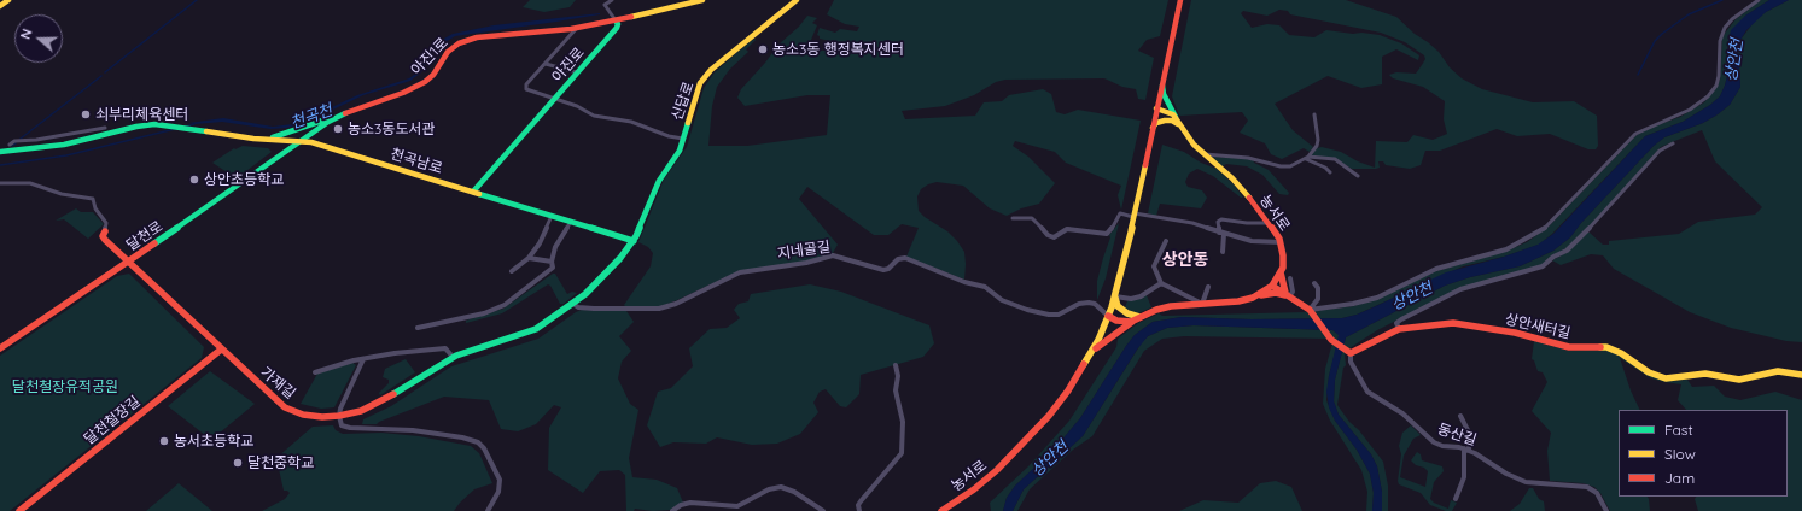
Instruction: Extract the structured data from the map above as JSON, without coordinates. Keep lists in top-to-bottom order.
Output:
{
  "streets": {
    "street": [
      "아진1로",
      "아진로",
      "신답로",
      "천곡남로",
      "농서로",
      "달천로",
      "지네골길",
      "상안새터길",
      "가재길",
      "달천철장길",
      "동산길"
    ]
  },
  "crossings": [
    ["아진1로", "아진로"],
    ["아진1로", "천곡남로"],
    ["아진1로", "달천로"],
    ["아진로", "천곡남로"],
    ["신답로", "천곡남로"],
    ["신답로", "가재길"],
    ["천곡남로", "달천로"],
    ["천곡남로", "가재길"],
    ["농서로", "지네골길"],
    ["달천로", "가재길"],
    ["지네골길", "가재길"],
    ["상안새터길", "동산길"],
    ["가재길", "달천철장길"]
  ],
  "districts": ["상안동"],
  "water": ["상안천", "천곡천"],
  "parks": ["달천철장유적공원"],
  "places": [
    "농소3동 행정복지센터",
    "쇠부리체육센터",
    "농소3동도서관",
    "상안초등학교",
    "농서초등학교",
    "달천중학교"
  ],
  "legend": ["Fast", "Slow", "Jam"],
  "north": "left"
}
